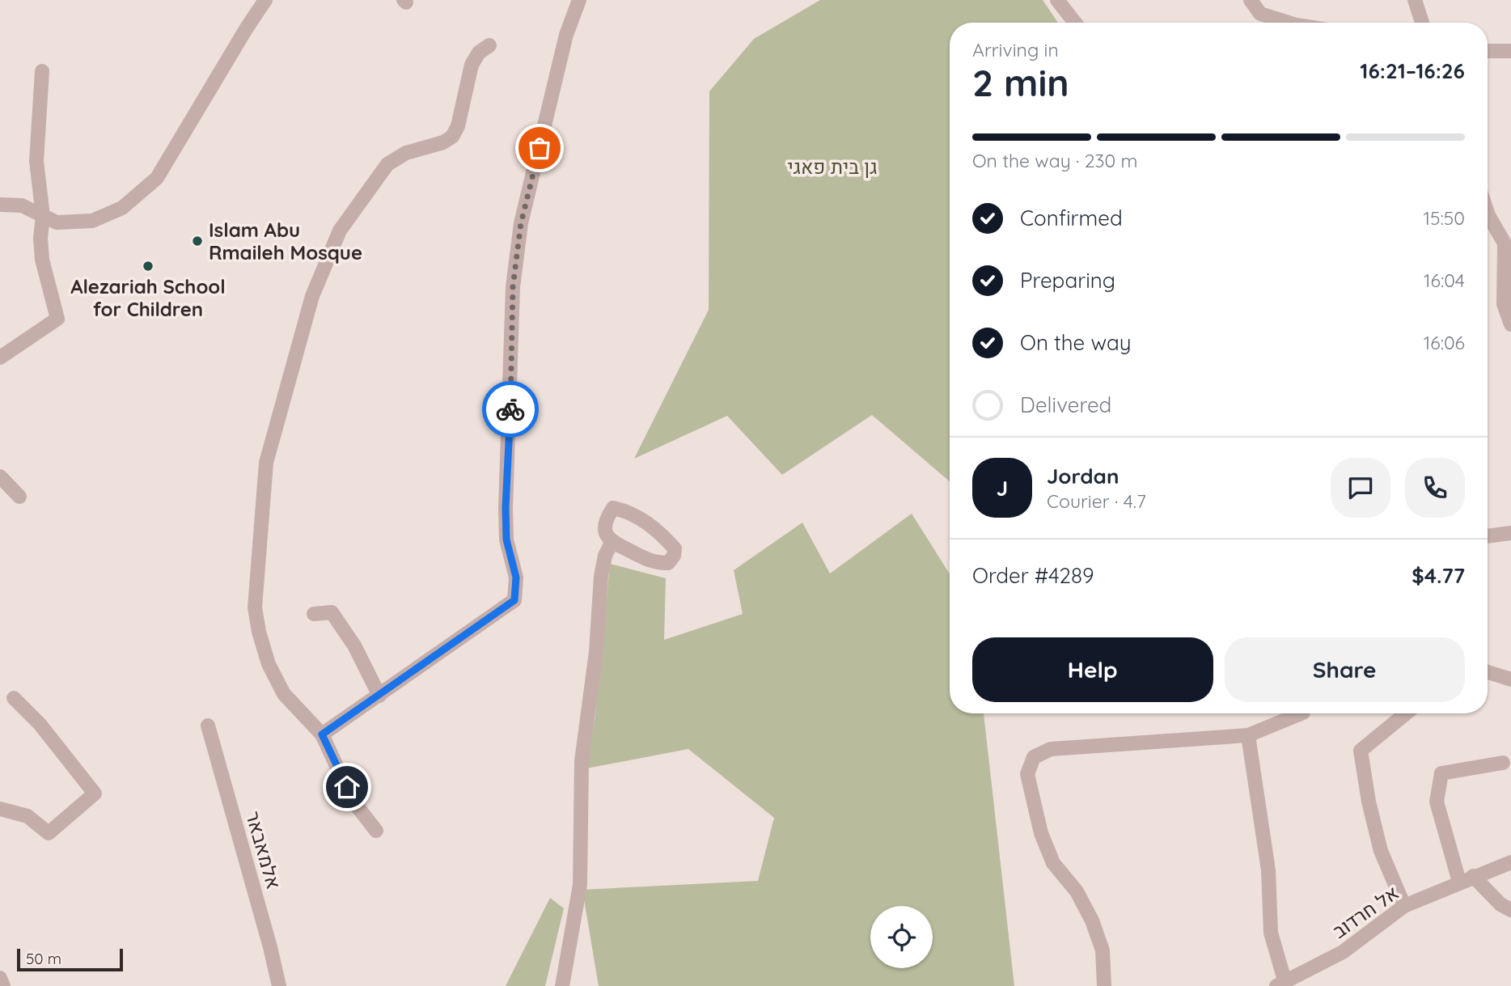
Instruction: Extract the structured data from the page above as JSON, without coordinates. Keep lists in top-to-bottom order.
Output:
{
  "streets": {
    "street": ["אלמאבאר", "אל חרדוב"]
  },
  "parks": ["גן בית פאגי"],
  "places": ["Islam Abu Rmaileh Mosque", "Alezariah School for Children"],
  "scale_bar": "50 m",
  "page": {
    "heading": ["2 min", "Arriving in", "16:21–16:26"],
    "panel": [
      "Jordan",
      "Courier · 4.7",
      "Order #4289",
      "$4.77"
    ],
    "bar": "On the way · 230 m",
    "list": [
      ["Confirmed", "15:50"],
      ["Preparing", "16:04"],
      ["On the way", "16:06"],
      "Delivered"
    ],
    "round": "J",
    "buttons": ["Help", "Share"],
    "scale": "50 m"
  }
}
